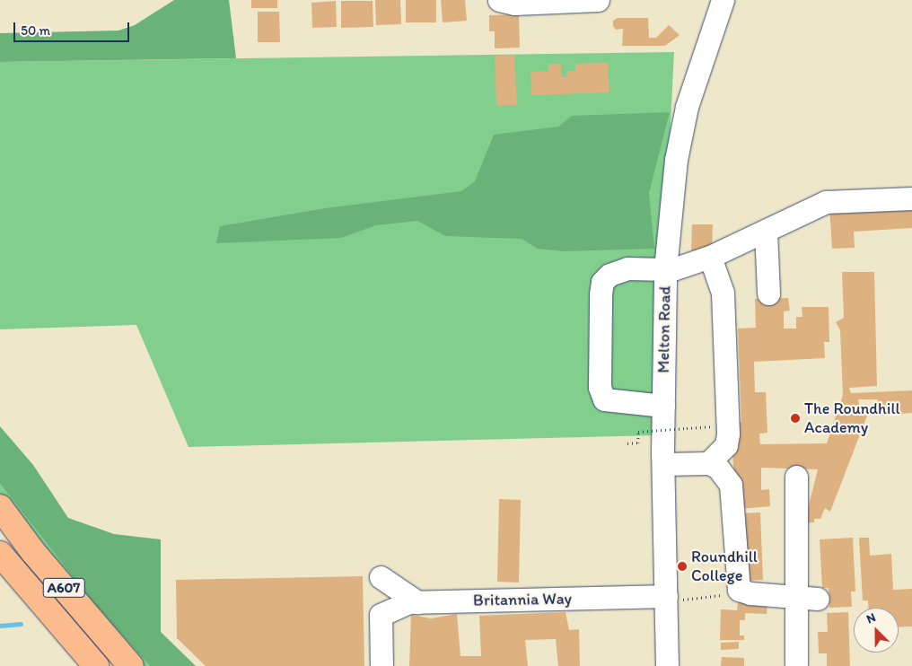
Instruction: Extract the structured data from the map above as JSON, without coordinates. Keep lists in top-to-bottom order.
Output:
{
  "streets": {
    "highway": ["A607"],
    "street": ["Melton Road", "Britannia Way"]
  },
  "crossings": [
    ["Melton Road", "Britannia Way"]
  ],
  "places": ["The Roundhill Academy", "Roundhill College"],
  "scale_bar": "50 m",
  "north": "top left"
}
